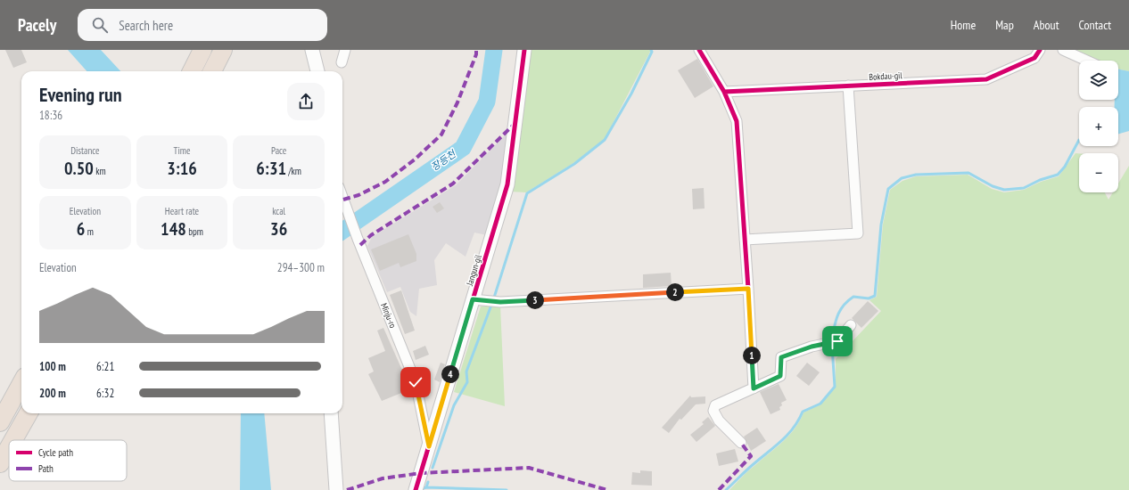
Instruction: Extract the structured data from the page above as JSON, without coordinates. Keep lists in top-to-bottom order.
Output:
{
  "streets": {
    "street": ["Bokdau-gil", "Jangun-gil", "Minju-ro"]
  },
  "crossings": [
    ["Jangun-gil", "Minju-ro"]
  ],
  "water": ["장등천"],
  "legend": ["Cycle path", "Path"],
  "page": {
    "header": "Pacely",
    "search": "Search here",
    "nav": [
      "Home",
      "Map",
      "About",
      "Contact"
    ],
    "map_buttons": ["+", "−"],
    "heading": ["Evening run", "18:36"],
    "stats": [
      ["Distance", "0.50 km"],
      ["Time", "3:16"],
      ["Pace", "6:31 /km"],
      ["Elevation", "6 m"],
      ["Heart rate", "148 bpm"],
      ["kcal", "36"]
    ],
    "chart": ["Elevation", "294–300 m"],
    "pins": [
      "2",
      "3",
      "1",
      "4"
    ],
    "list": [
      {
        "name": "100 m",
        "note": "6:21"
      },
      {
        "name": "200 m",
        "note": "6:32"
      }
    ]
  }
}
